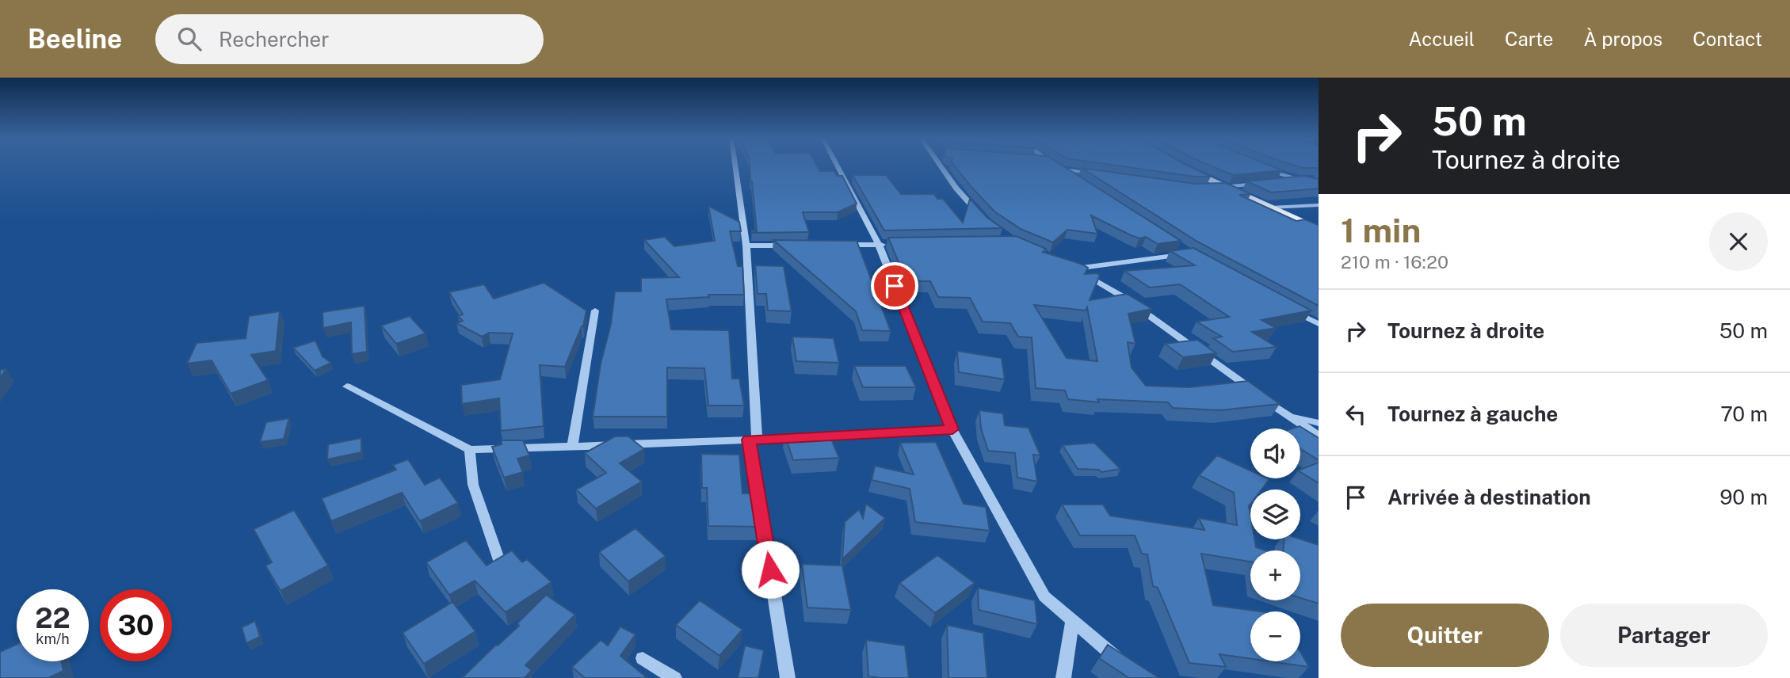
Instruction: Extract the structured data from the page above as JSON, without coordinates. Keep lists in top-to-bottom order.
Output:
{
  "page": {
    "header": "Beeline",
    "search": "Rechercher",
    "nav": [
      "Accueil",
      "Carte",
      "À propos",
      "Contact"
    ],
    "turn": ["50 m", "Tournez à droite"],
    "heading": ["1 min", "210 m · 16:20"],
    "list": [
      {
        "name": "Tournez à droite",
        "value": "50 m"
      },
      {
        "name": "Tournez à gauche",
        "value": "70 m"
      },
      {
        "name": "Arrivée à destination",
        "value": "90 m"
      }
    ],
    "map_buttons": ["+", "−"],
    "speed": "22 km/h",
    "limit": "30",
    "buttons": ["Quitter", "Partager"]
  }
}
